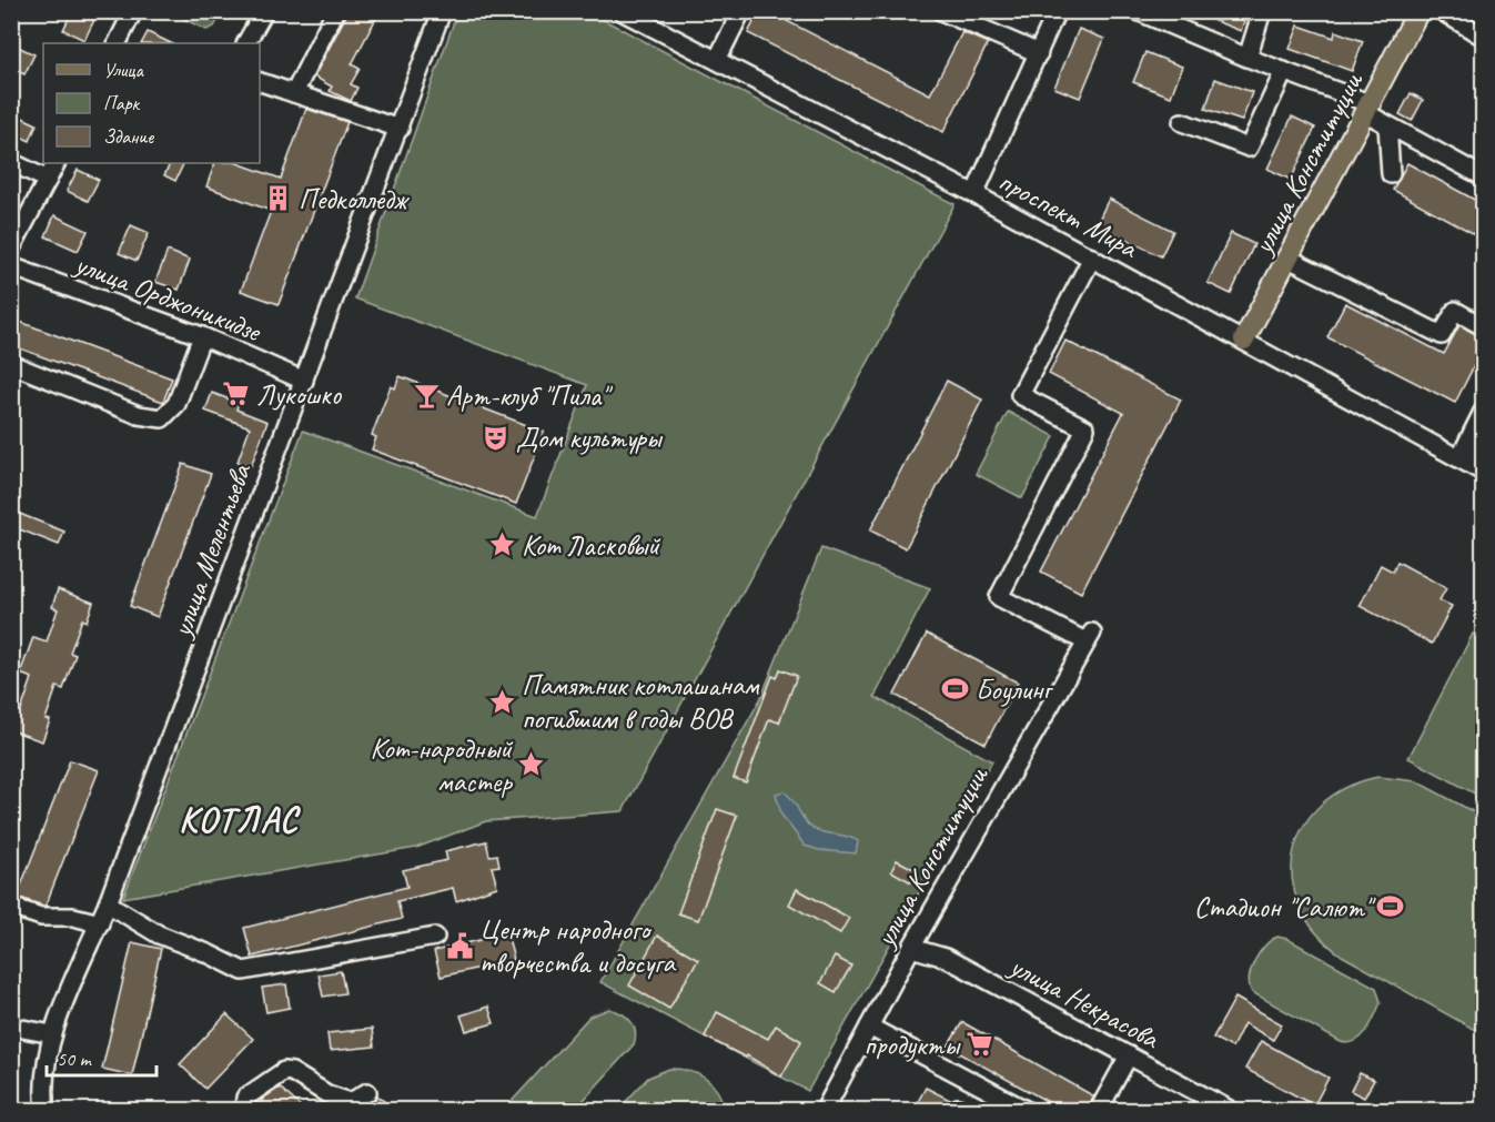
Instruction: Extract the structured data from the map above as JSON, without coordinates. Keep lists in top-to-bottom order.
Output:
{
  "streets": {
    "main road": ["улица Конституции"],
    "street": [
      "проспект Мира",
      "улица Орджоникидзе",
      "улица Мелентьева",
      "улица Некрасова"
    ]
  },
  "crossings": [
    ["улица Конституции", "проспект Мира"],
    ["улица Конституции", "улица Некрасова"],
    ["улица Орджоникидзе", "улица Мелентьева"]
  ],
  "districts": ["КОТЛАС"],
  "places": {
    "building": ["Педколледж"],
    "supermarket": ["Лукошко", "продукты"],
    "bar": ["Арт-клуб \"Пила\""],
    "theatre": ["Дом культуры"],
    "place": ["Кот Ласковый", "Памятник котлашанам погибшим в годы ВОВ", "Кот-народный мастер"],
    "sports": ["Боулинг", "Стадион \"Салют\""],
    "public building": ["Центр народного творчества и досуга"]
  },
  "legend": ["Улица", "Парк", "Здание"],
  "scale_bar": "50 m"
}
